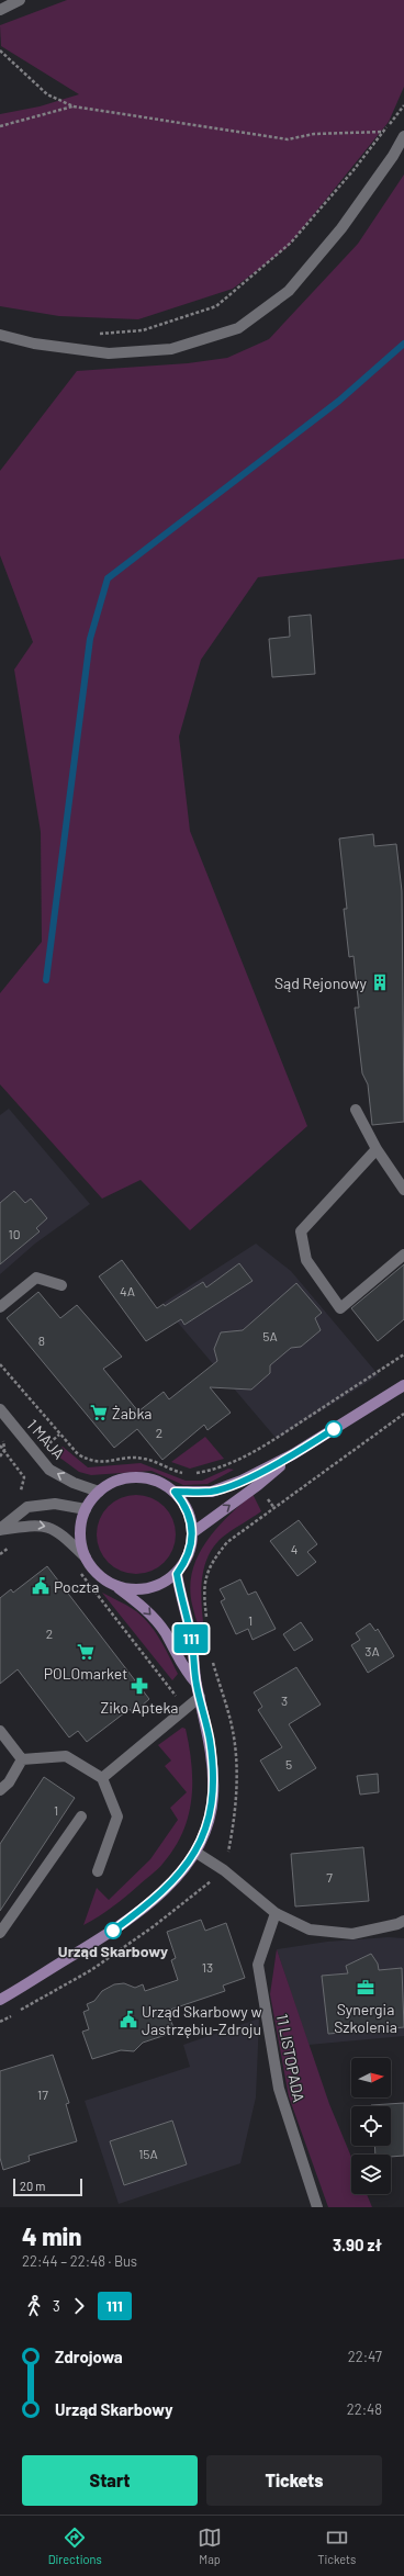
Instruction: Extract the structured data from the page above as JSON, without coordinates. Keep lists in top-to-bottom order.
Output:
{
  "streets": {
    "street": ["1 MAJA", "11 LISTOPADA"]
  },
  "one_way": ["1 MAJA"],
  "places": {
    "building": ["Sąd Rejonowy"],
    "supermarket": ["Żabka", "POLOmarket"],
    "public building": ["Poczta", "Urząd Skarbowy w Jastrzębiu-Zdroju"],
    "pharmacy": ["Ziko Apteka"],
    "other": ["Urząd Skarbowy"],
    "office": ["Synergia Szkolenia"]
  },
  "lines": ["bus line 111"],
  "house_numbers": [
    "10",
    "4A",
    "5A",
    "8",
    "2",
    "4",
    "1",
    "2",
    "3A",
    "3",
    "5",
    "1",
    "7",
    "13",
    "17",
    "15A"
  ],
  "scale_bar": "20 m",
  "north": "right",
  "page": {
    "on_map": "111",
    "scale": "20 m",
    "heading": ["4 min", "22:44 – 22:48 · Bus", "3.90 zł"],
    "legs": ["3", "111"],
    "list": [
      {
        "name": "Zdrojowa",
        "value": "22:47"
      },
      {
        "name": "Urząd Skarbowy",
        "value": "22:48"
      }
    ],
    "buttons": ["Start", "Tickets"],
    "tabs": ["Directions", "Map", "Tickets"]
  }
}
